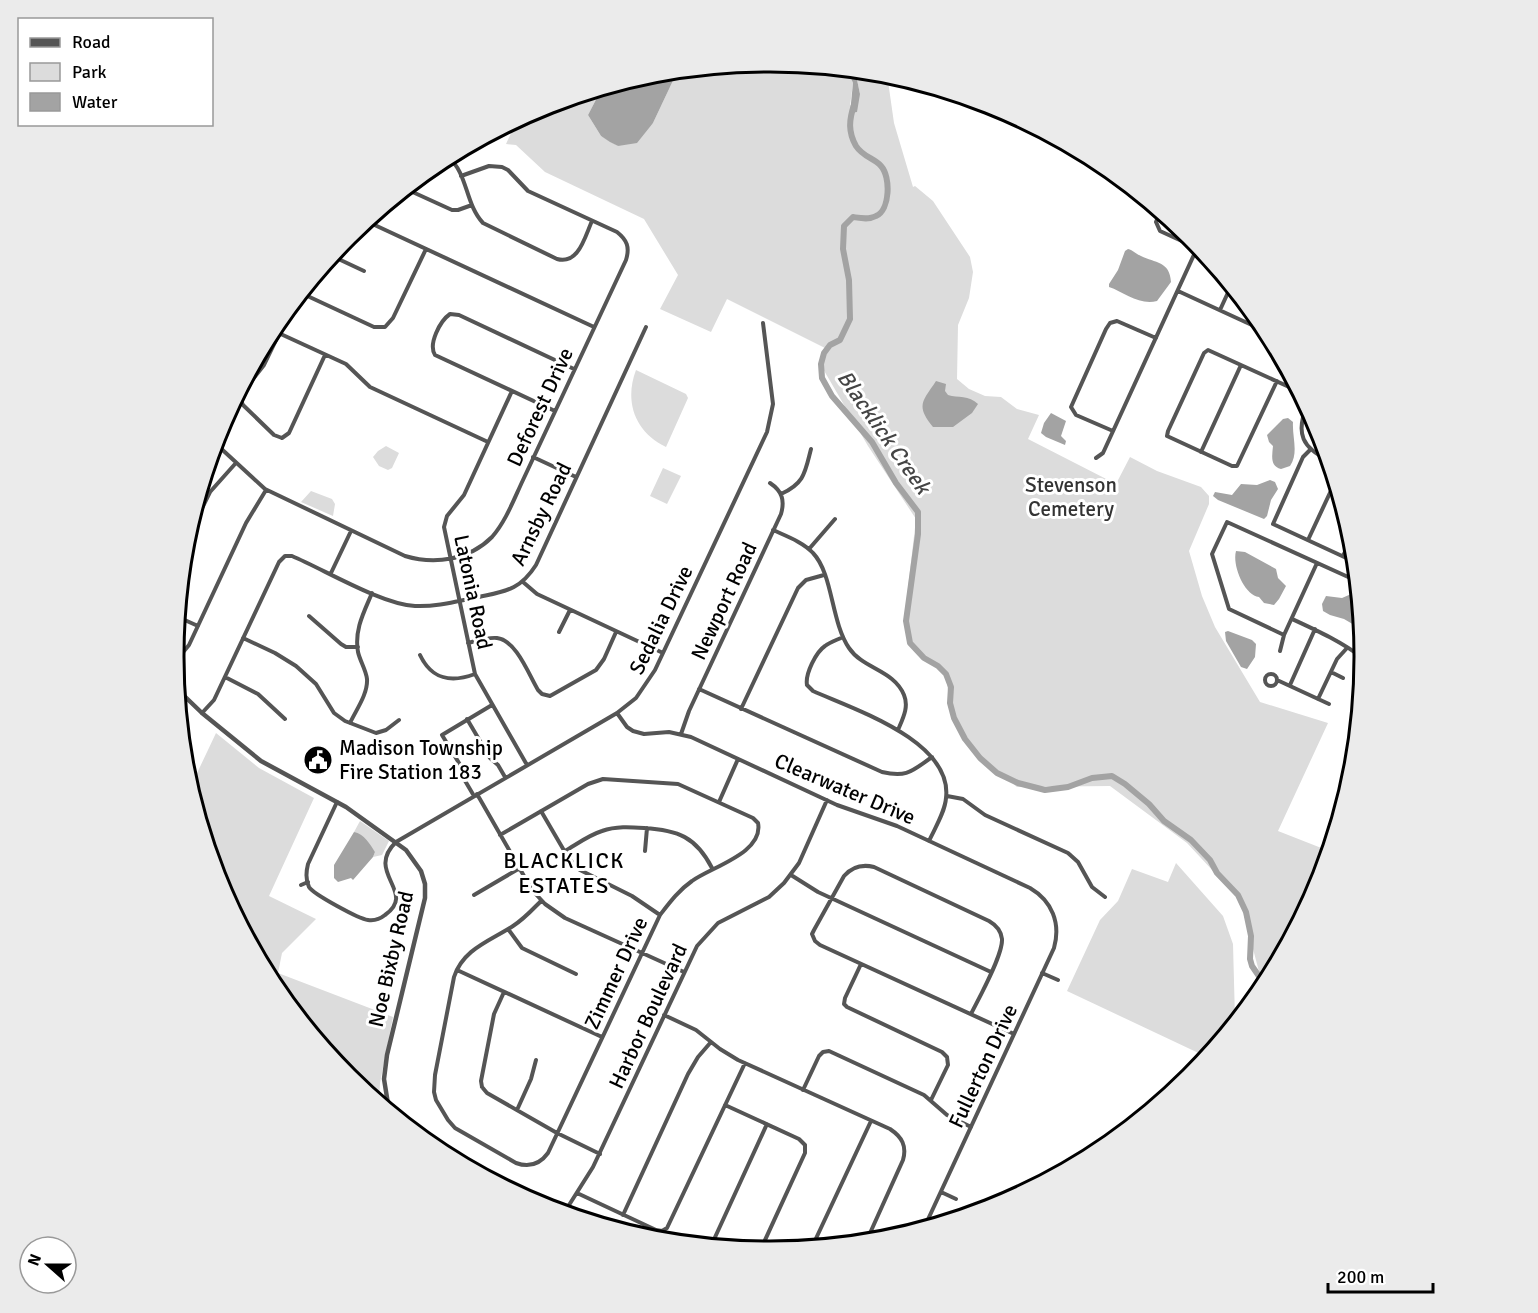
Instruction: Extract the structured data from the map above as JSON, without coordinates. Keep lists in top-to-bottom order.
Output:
{
  "streets": {
    "street": [
      "Deforest Drive",
      "Arnsby Road",
      "Latonia Road",
      "Newport Road",
      "Sedalia Drive",
      "Clearwater Drive",
      "Noe Bixby Road",
      "Zimmer Drive",
      "Harbor Boulevard",
      "Fullerton Drive"
    ]
  },
  "crossings": [
    ["Deforest Drive", "Latonia Road"],
    ["Arnsby Road", "Latonia Road"],
    ["Latonia Road", "Sedalia Drive"],
    ["Newport Road", "Clearwater Drive"],
    ["Sedalia Drive", "Clearwater Drive"],
    ["Sedalia Drive", "Noe Bixby Road"],
    ["Clearwater Drive", "Harbor Boulevard"],
    ["Clearwater Drive", "Fullerton Drive"]
  ],
  "districts": ["BLACKLICK ESTATES"],
  "water": ["Blacklick Creek"],
  "parks": ["Stevenson Cemetery"],
  "places": {
    "public building": ["Madison Township Fire Station 183"]
  },
  "legend": ["Road", "Park", "Water"],
  "scale_bar": "200 m",
  "north": "left"
}
